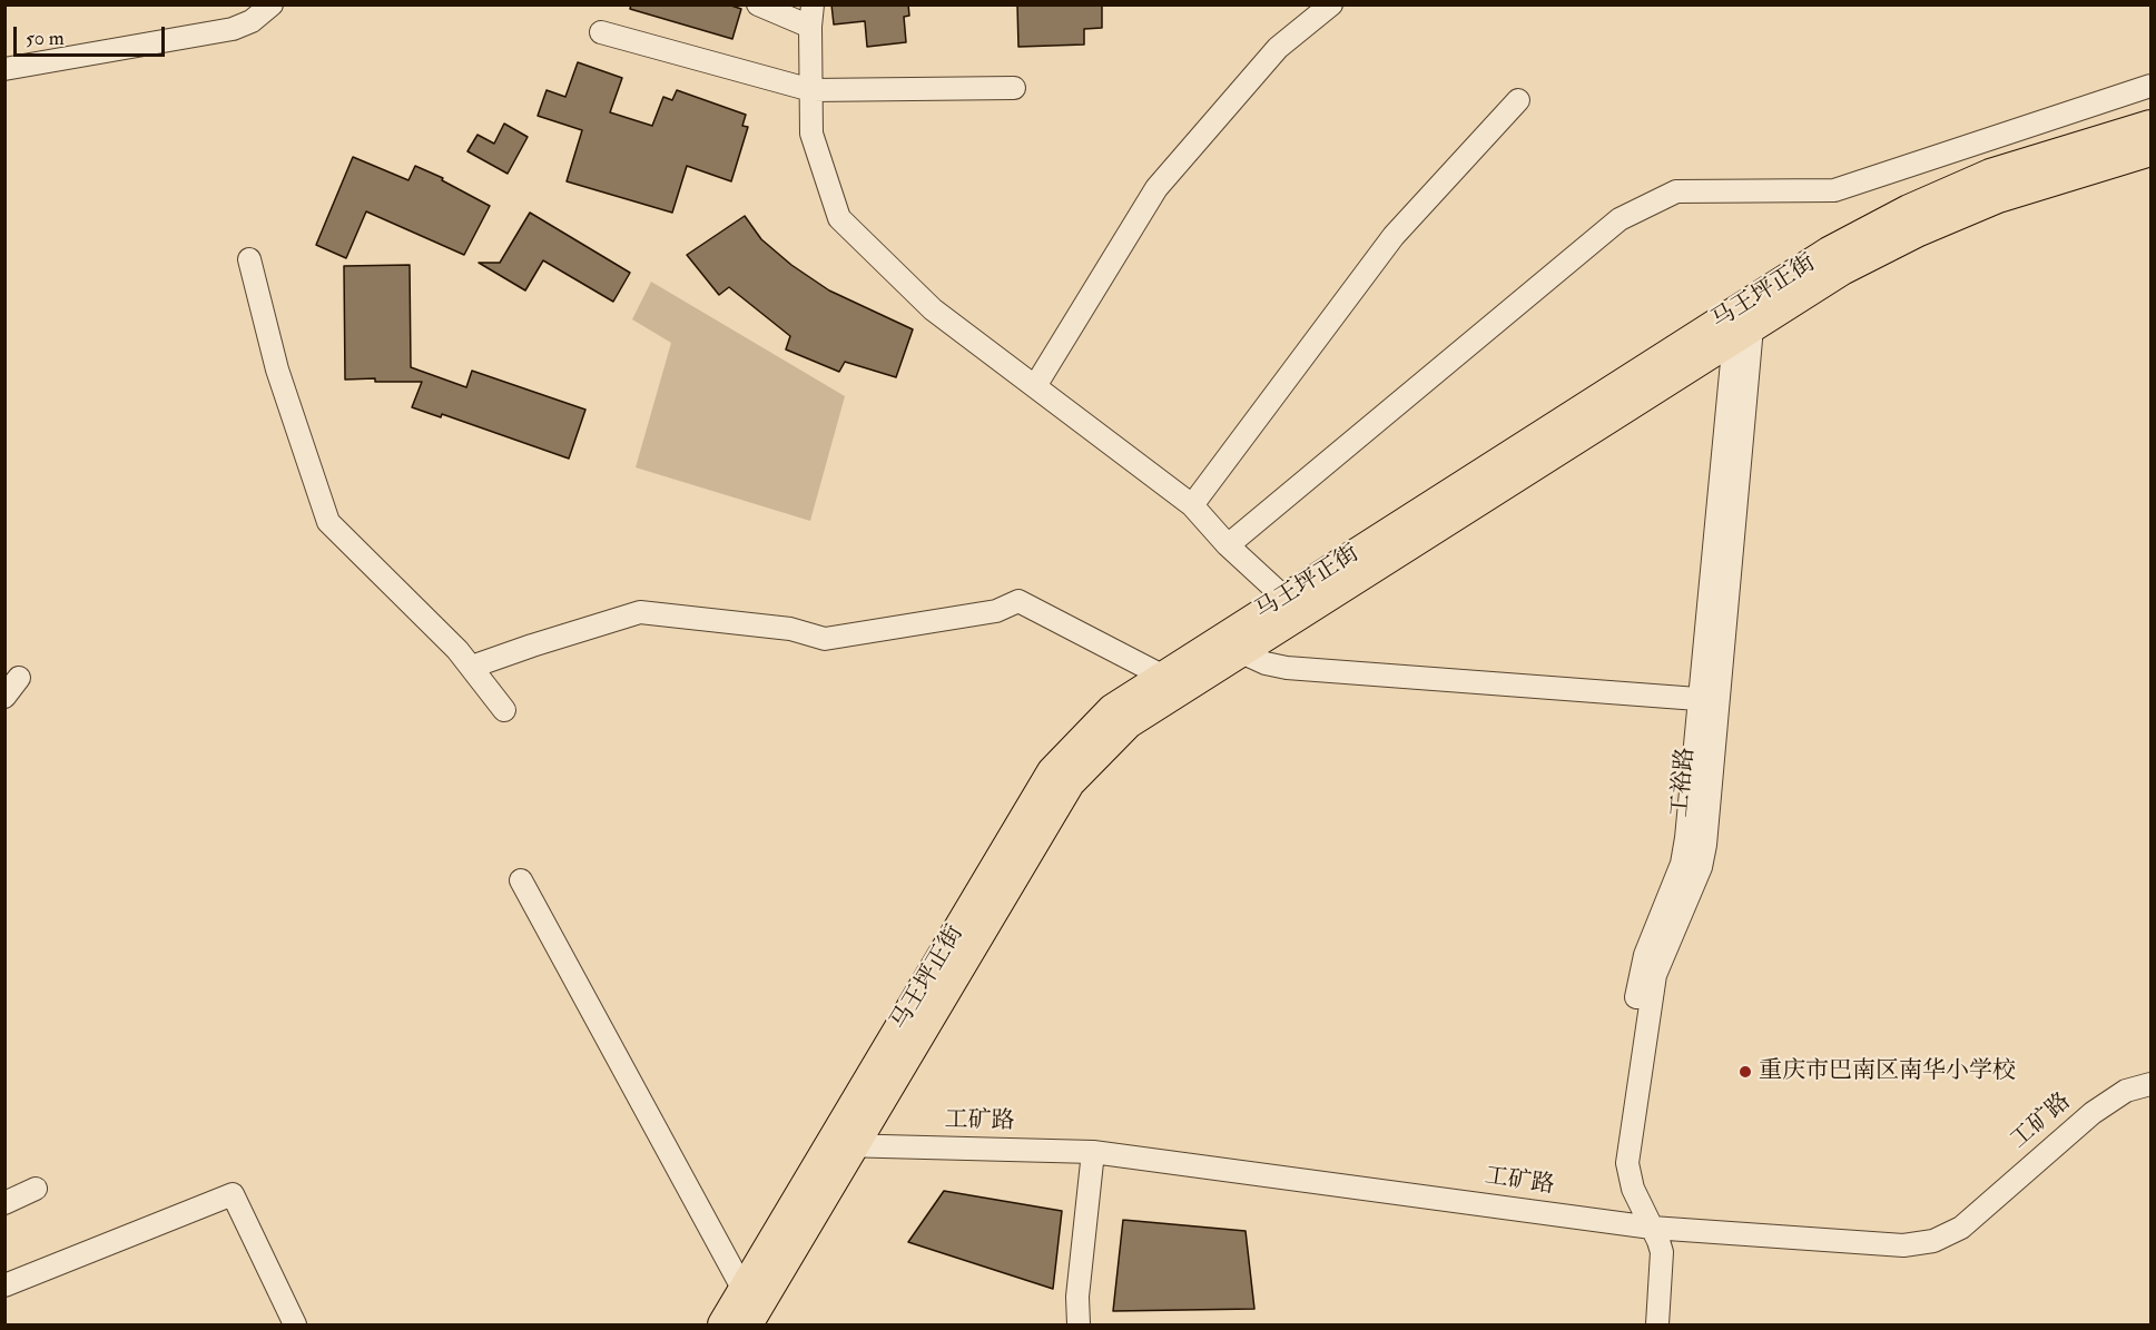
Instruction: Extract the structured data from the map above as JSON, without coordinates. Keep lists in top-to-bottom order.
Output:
{
  "streets": {
    "main road": ["马王坪正街"],
    "street": ["工裕路", "工矿路"]
  },
  "crossings": [
    ["马王坪正街", "工裕路"],
    ["马王坪正街", "工矿路"],
    ["工裕路", "工矿路"]
  ],
  "places": ["重庆市巴南区南华小学校"],
  "scale_bar": "50 m"
}
